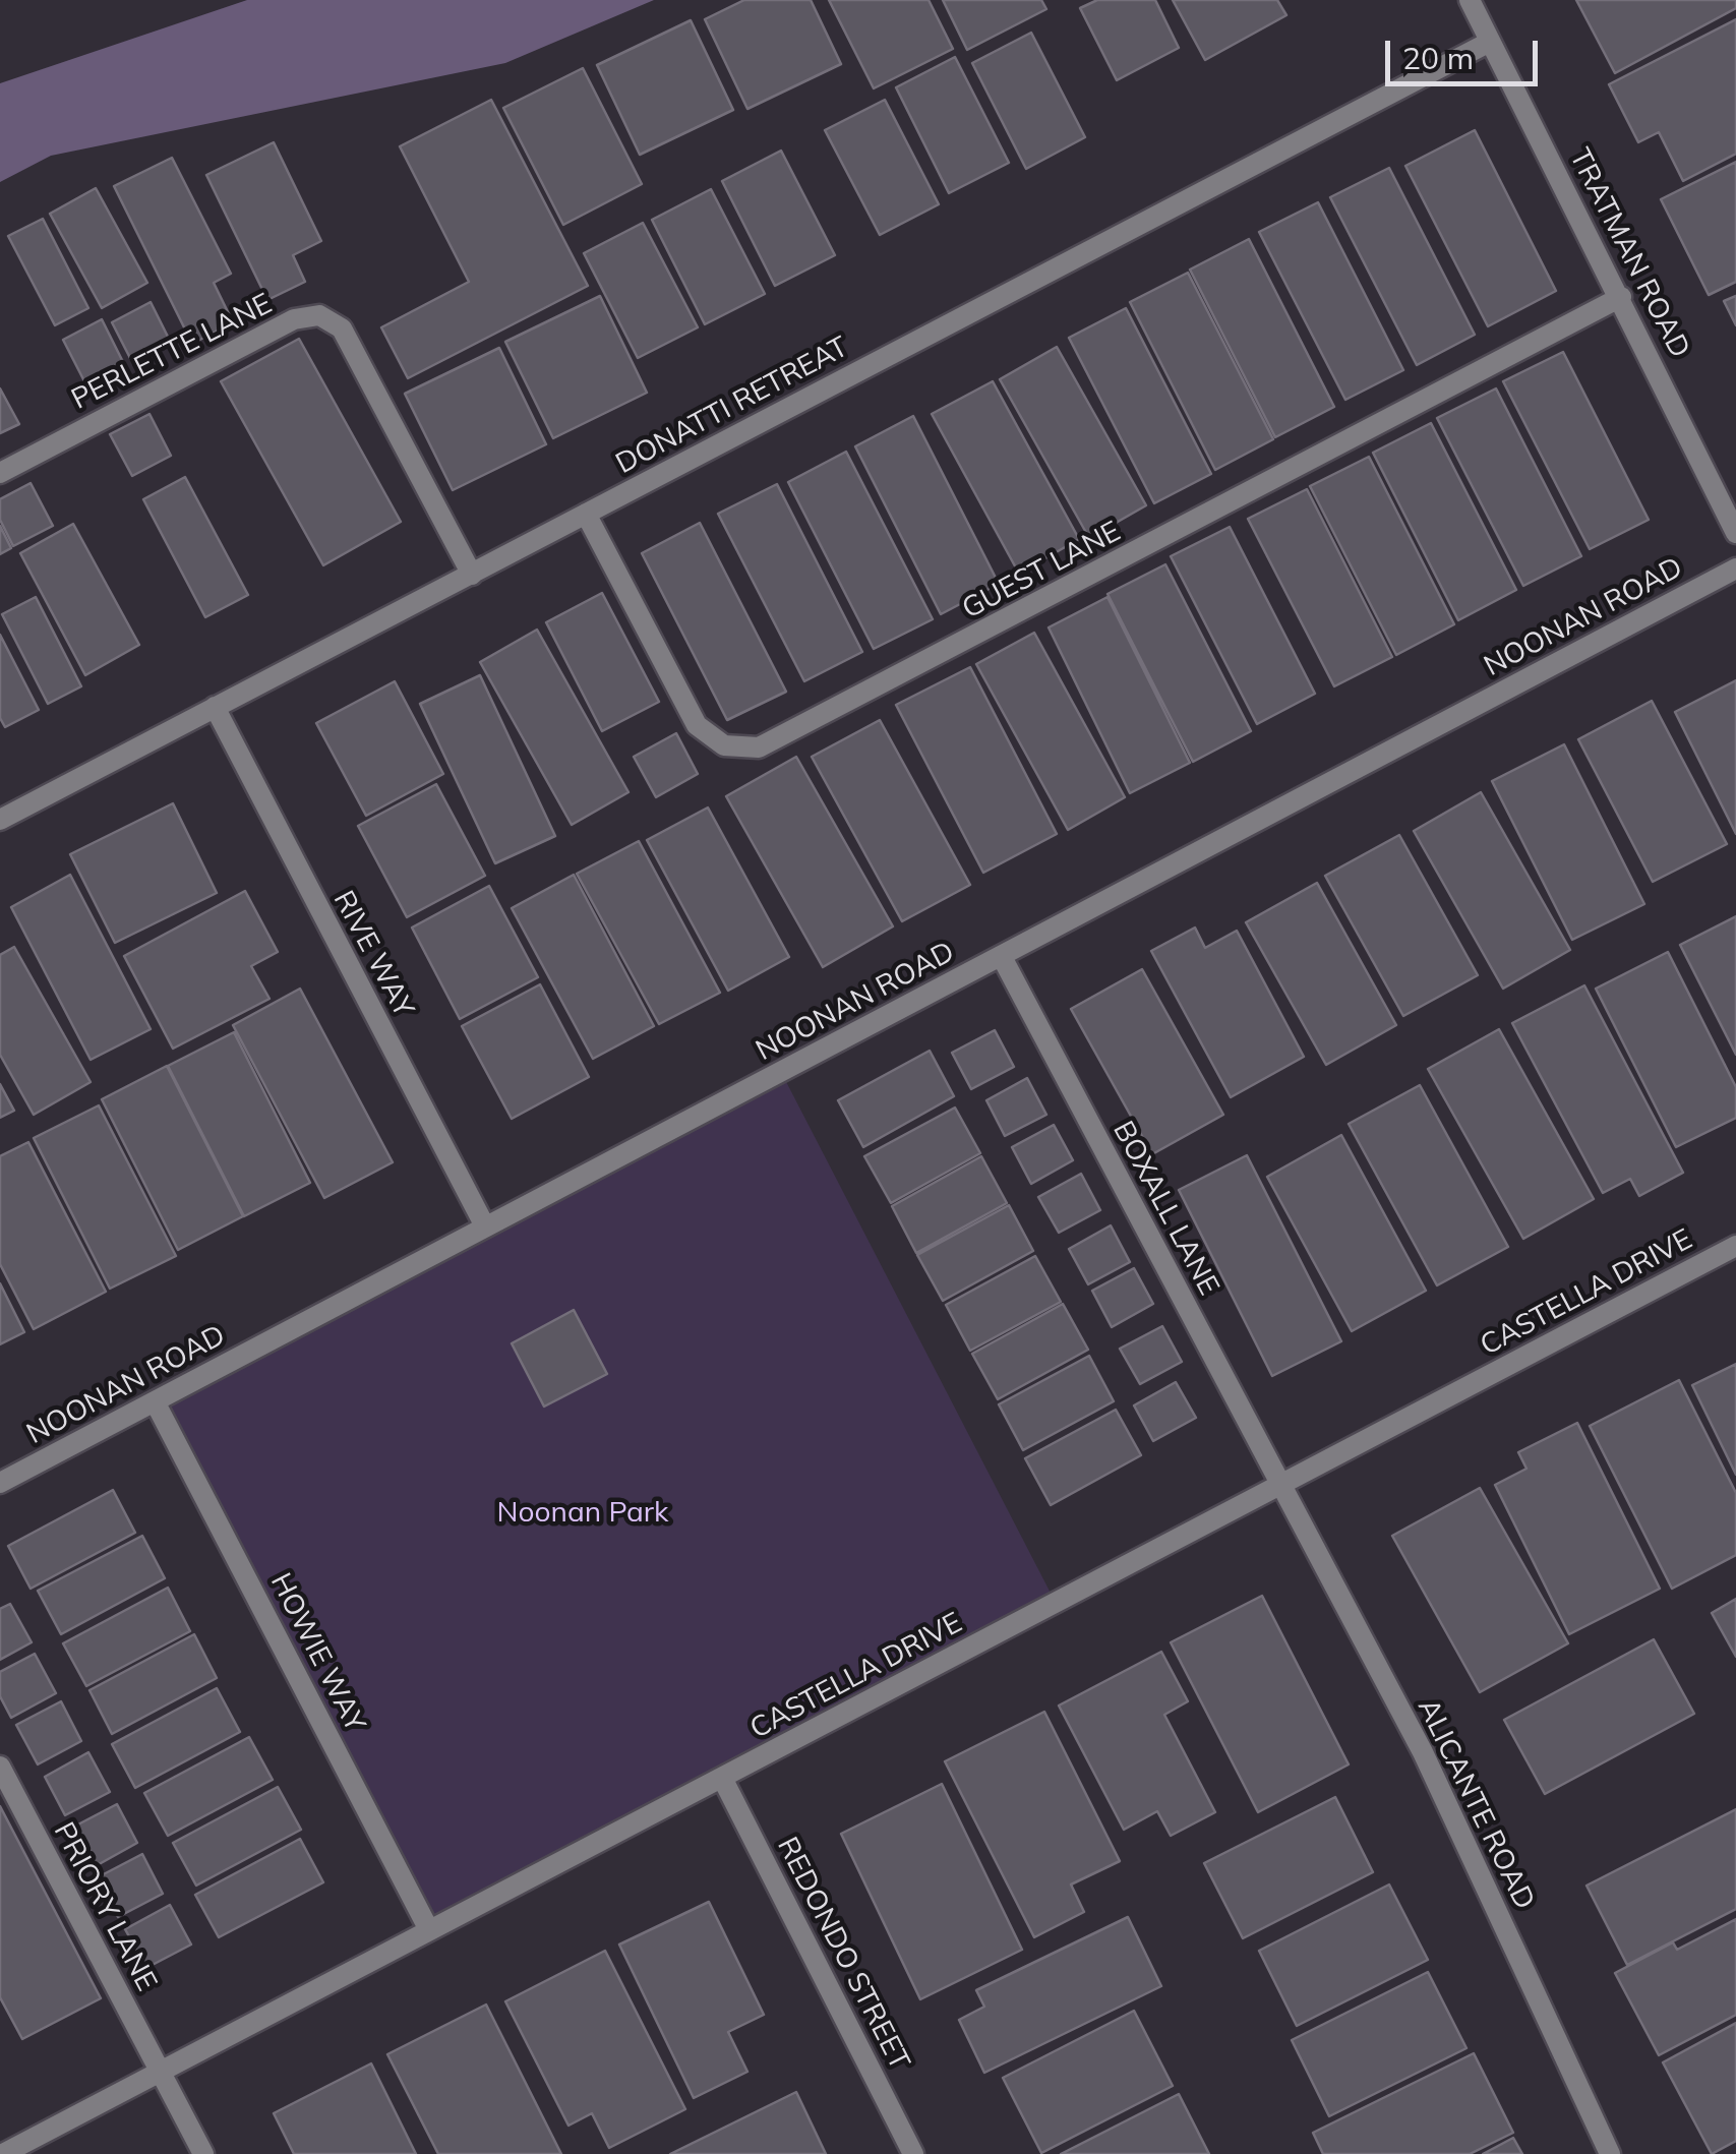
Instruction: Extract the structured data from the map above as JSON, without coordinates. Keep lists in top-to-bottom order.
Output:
{
  "streets": {
    "street": [
      "TRATMAN ROAD",
      "PERLETTE LANE",
      "DONATTI RETREAT",
      "GUEST LANE",
      "NOONAN ROAD",
      "RIVE WAY",
      "BOXALL LANE",
      "CASTELLA DRIVE",
      "HOWIE WAY",
      "ALICANTE ROAD",
      "PRIORY LANE",
      "REDONDO STREET"
    ]
  },
  "crossings": [
    ["TRATMAN ROAD", "DONATTI RETREAT"],
    ["TRATMAN ROAD", "GUEST LANE"],
    ["PERLETTE LANE", "DONATTI RETREAT"],
    ["DONATTI RETREAT", "GUEST LANE"],
    ["DONATTI RETREAT", "RIVE WAY"],
    ["NOONAN ROAD", "RIVE WAY"],
    ["NOONAN ROAD", "BOXALL LANE"],
    ["NOONAN ROAD", "HOWIE WAY"],
    ["BOXALL LANE", "CASTELLA DRIVE"],
    ["BOXALL LANE", "ALICANTE ROAD"],
    ["CASTELLA DRIVE", "HOWIE WAY"],
    ["CASTELLA DRIVE", "ALICANTE ROAD"],
    ["CASTELLA DRIVE", "PRIORY LANE"],
    ["CASTELLA DRIVE", "REDONDO STREET"]
  ],
  "parks": ["Noonan Park"],
  "scale_bar": "20 m"
}
